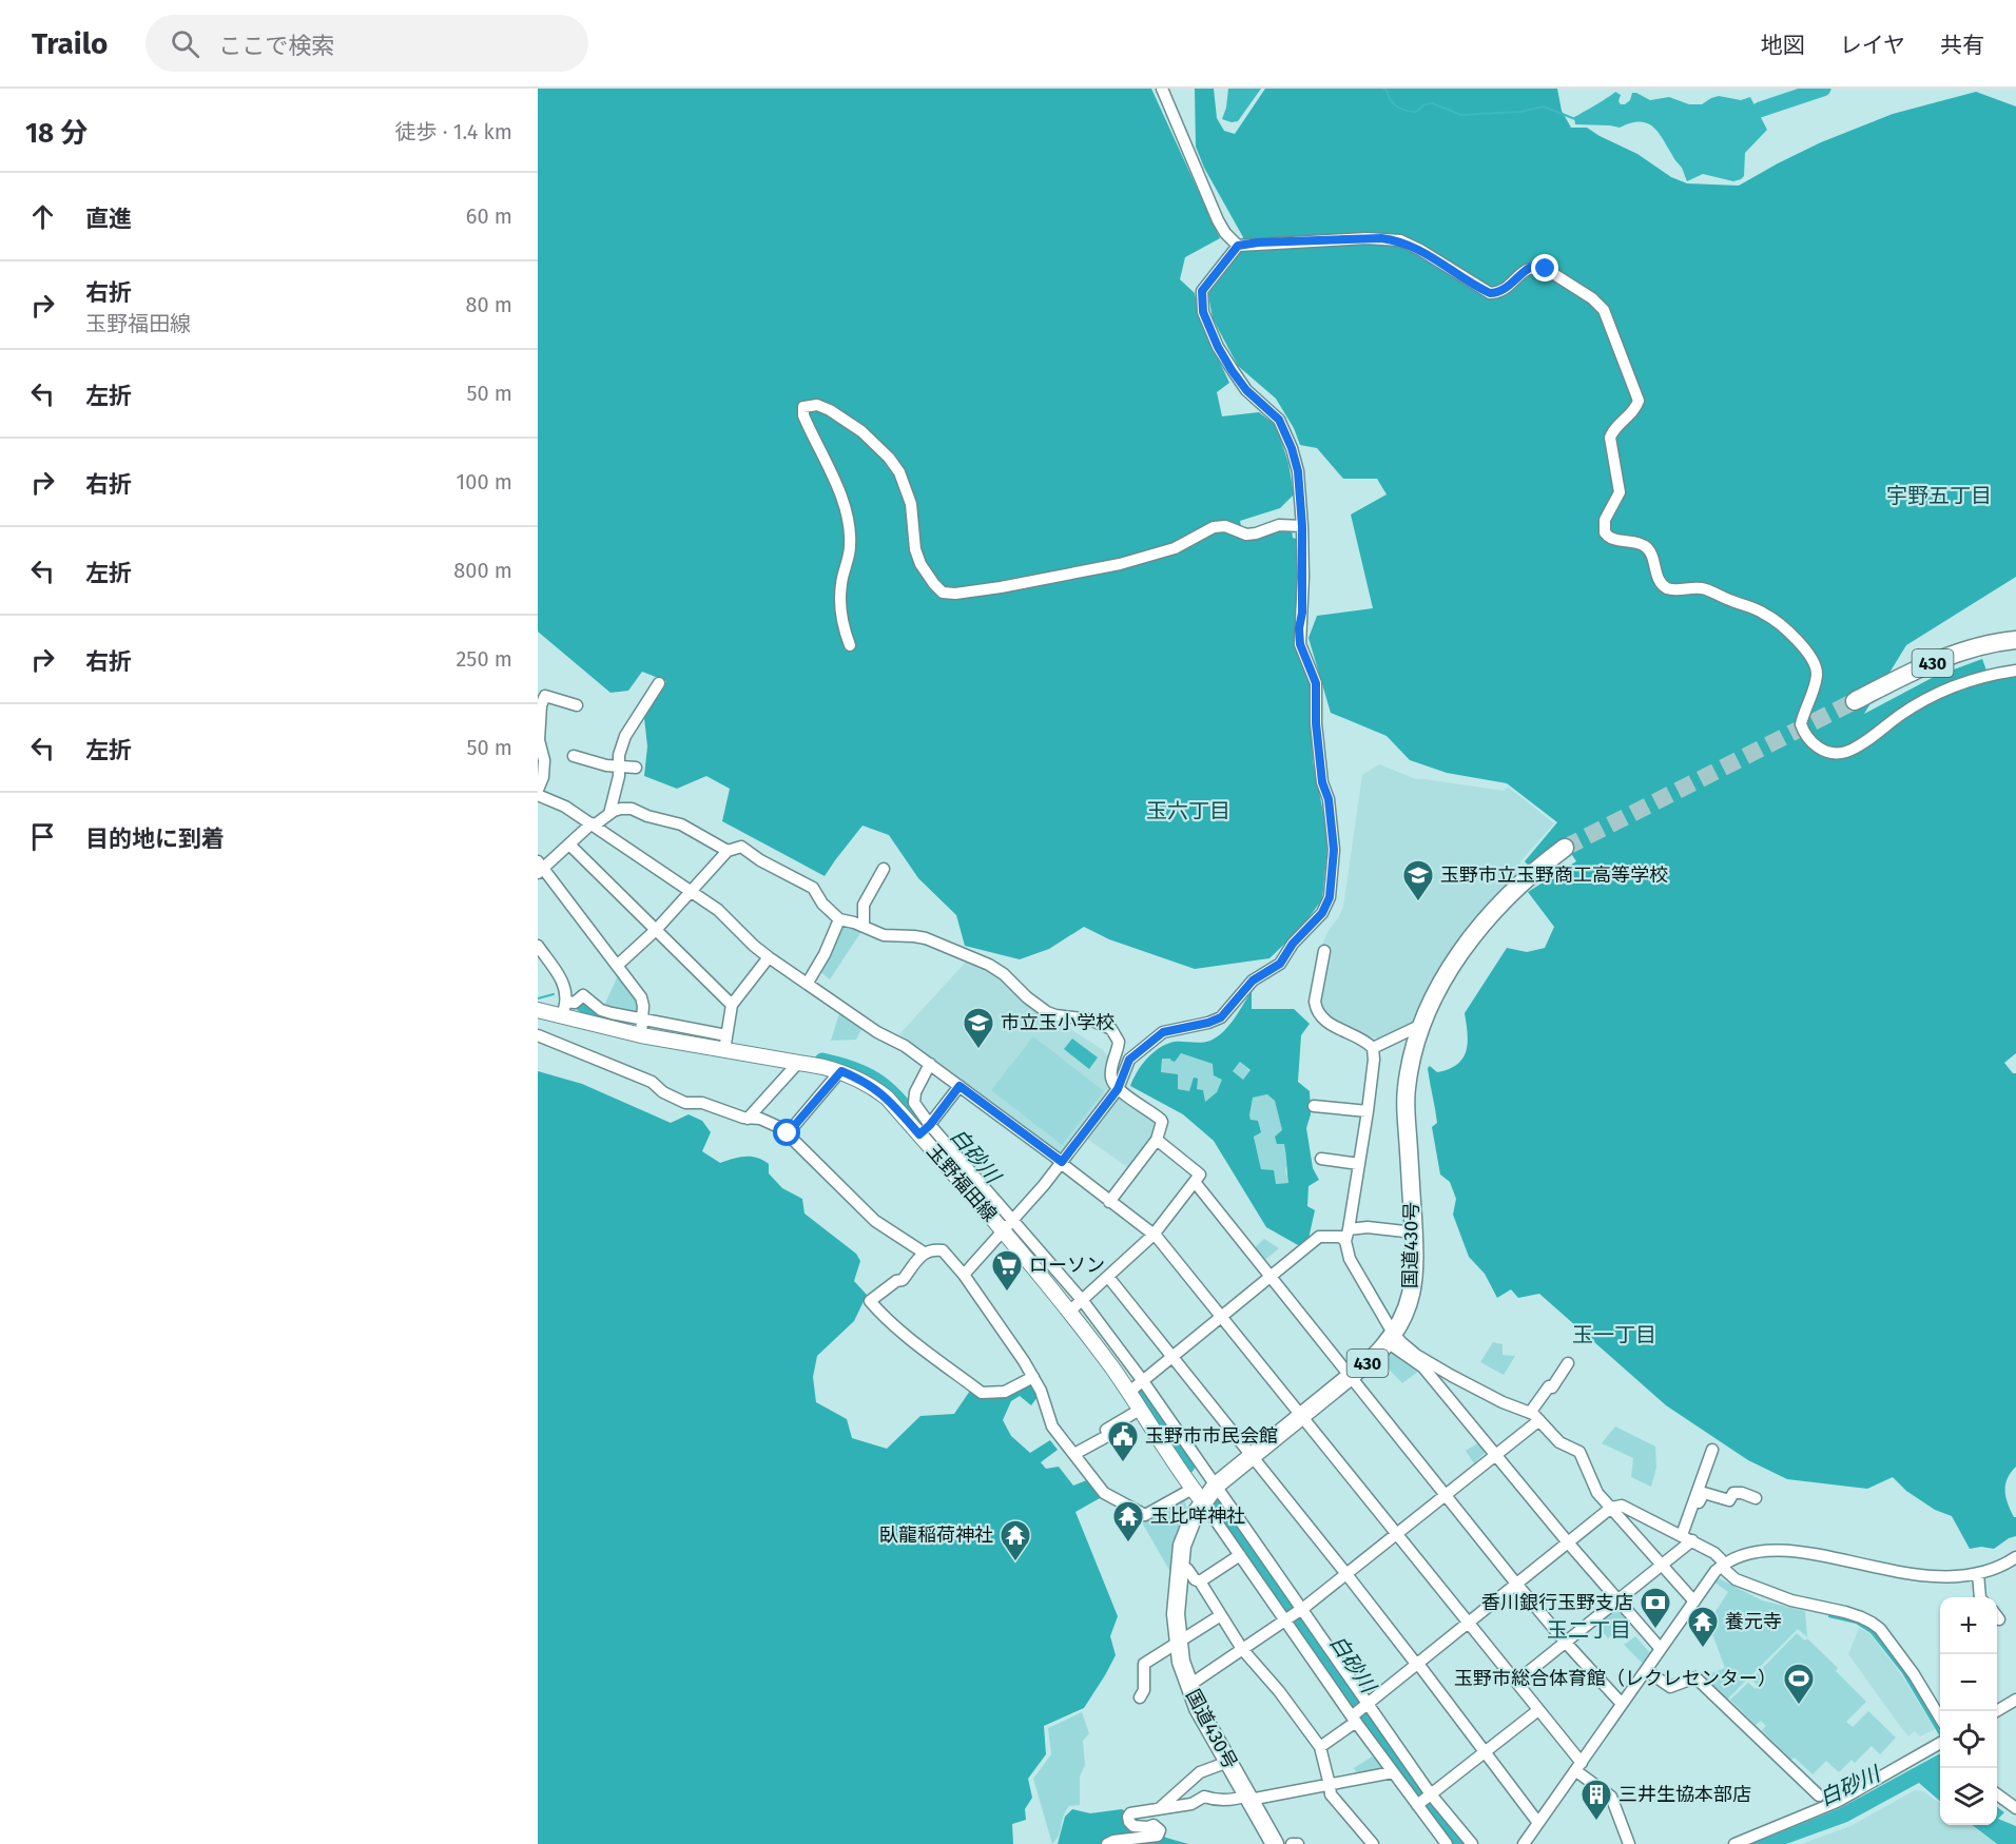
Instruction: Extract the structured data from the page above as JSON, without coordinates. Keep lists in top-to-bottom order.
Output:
{
  "streets": {
    "highway": ["430", "国道430号"],
    "main road": ["玉野福田線"]
  },
  "crossings": [
    ["玉野福田線", "国道430号"]
  ],
  "districts": [
    "宇野五丁目",
    "玉六丁目",
    "玉一丁目",
    "玉二丁目"
  ],
  "water": ["白砂川"],
  "places": {
    "school or university": ["玉野市立玉野商工高等学校", "市立玉小学校"],
    "supermarket": ["ローソン"],
    "public building": ["玉野市市民会館"],
    "temple": ["玉比咩神社", "臥龍稲荷神社", "養元寺"],
    "bank": ["香川銀行玉野支店"],
    "sports": ["玉野市総合体育館（レクレセンター）"],
    "building": ["三井生協本部店"]
  },
  "page": {
    "header": "Trailo",
    "search": "ここで検索",
    "nav": ["地図", "レイヤ", "共有"],
    "heading": ["18 分", "徒歩 · 1.4 km"],
    "list": [
      ["直進", "60 m"],
      ["右折", "玉野福田線", "80 m"],
      ["左折", "50 m"],
      ["右折", "100 m"],
      ["左折", "800 m"],
      ["右折", "250 m"],
      ["左折", "50 m"],
      "目的地に到着"
    ],
    "map_buttons": ["+", "−"]
  }
}
